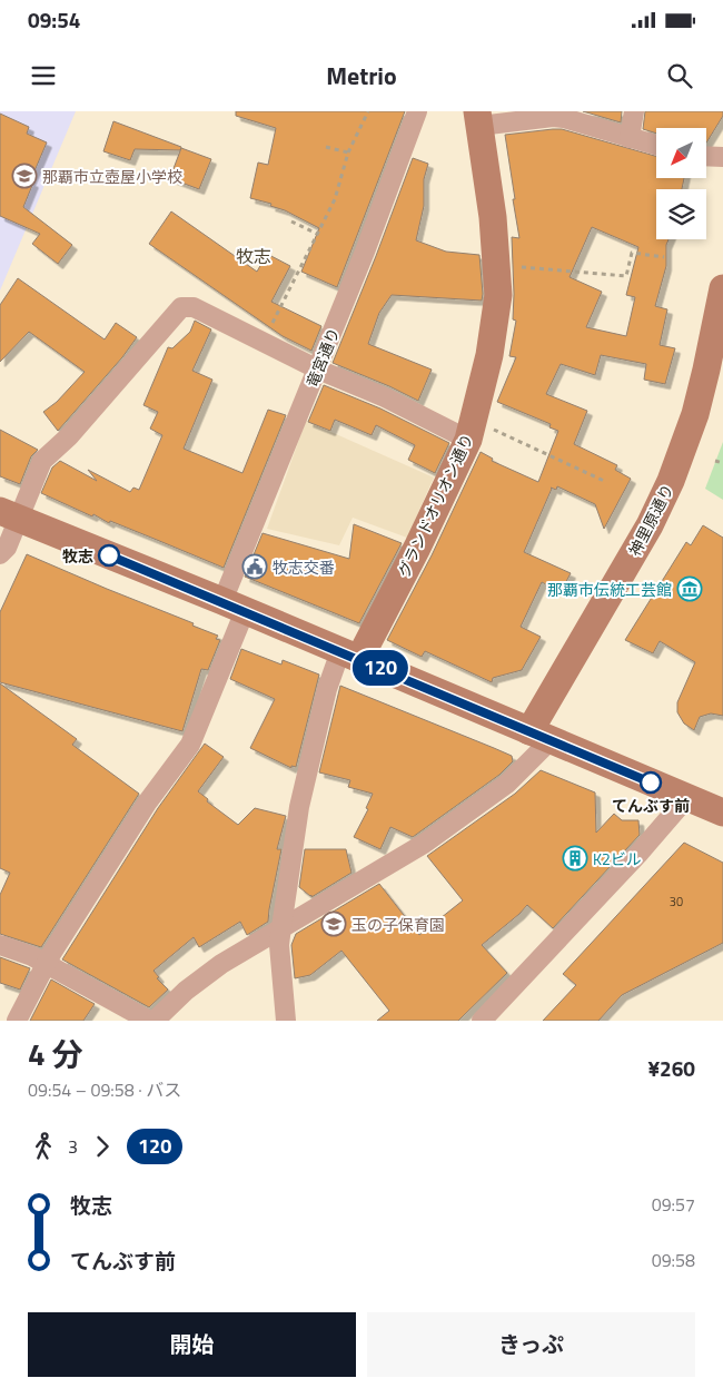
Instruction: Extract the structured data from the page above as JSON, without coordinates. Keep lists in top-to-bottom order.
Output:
{
  "streets": {
    "street": ["竜宮通り", "グランドオリオン通り", "神里原通り"]
  },
  "districts": ["牧志"],
  "places": {
    "school or university": ["那覇市立壺屋小学校", "玉の子保育園"],
    "other": ["牧志", "てんぶす前"],
    "public building": ["牧志交番"],
    "museum": ["那覇市伝統工芸館"],
    "building": ["K2ビル"]
  },
  "lines": ["bus line 120"],
  "house_numbers": ["30"],
  "north": "bottom left",
  "page": {
    "status": "09:54",
    "header": "Metrio",
    "on_map": "120",
    "heading": ["4 分", "09:54 – 09:58 · バス", "¥260"],
    "legs": ["3", "120"],
    "list": [
      {
        "name": "牧志",
        "value": "09:57"
      },
      {
        "name": "てんぶす前",
        "value": "09:58"
      }
    ],
    "buttons": ["開始", "きっぷ"]
  }
}
